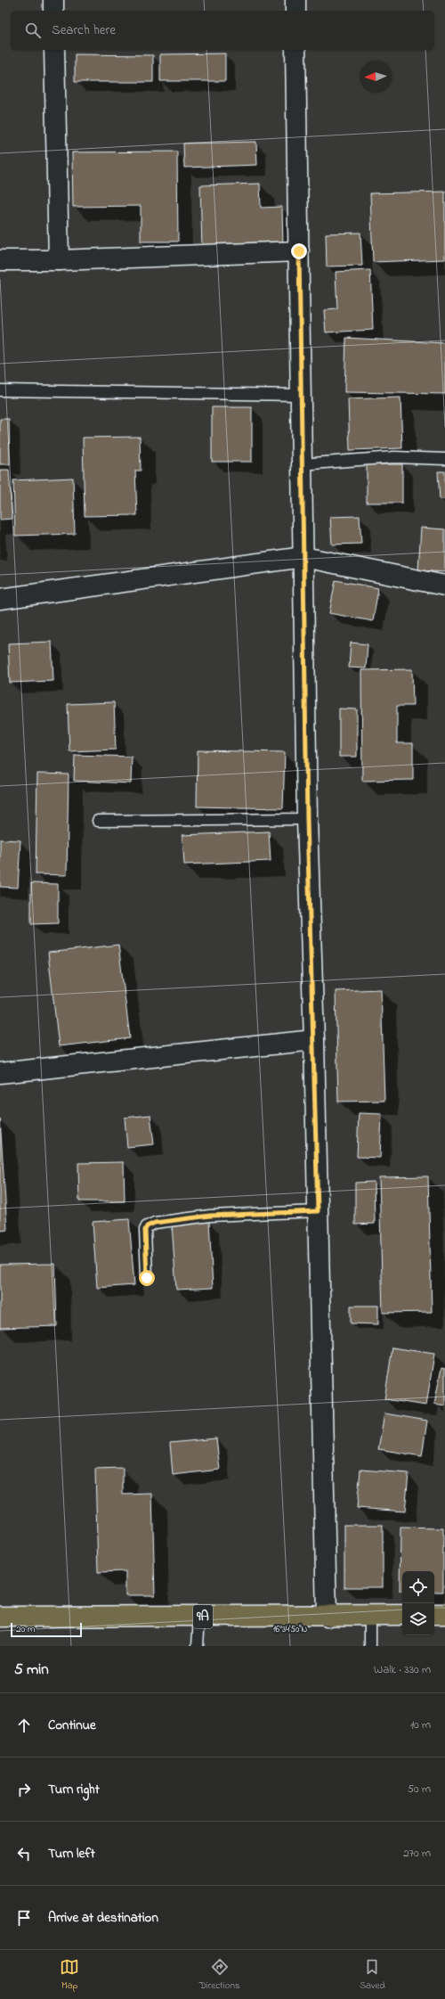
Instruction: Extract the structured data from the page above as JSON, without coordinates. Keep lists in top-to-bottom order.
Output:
{
  "streets": {
    "main road": ["9A"]
  },
  "scale_bar": "20 m",
  "north": "left",
  "page": {
    "search": "Search here",
    "scale": "20 m",
    "heading": ["5 min", "Walk · 330 m"],
    "list": [
      ["Continue", "10 m"],
      ["Turn right", "50 m"],
      ["Turn left", "270 m"],
      "Arrive at destination"
    ],
    "nav": ["Map", "Directions", "Saved"]
  },
  "coordinates": ["16°34'50\"N"]
}
